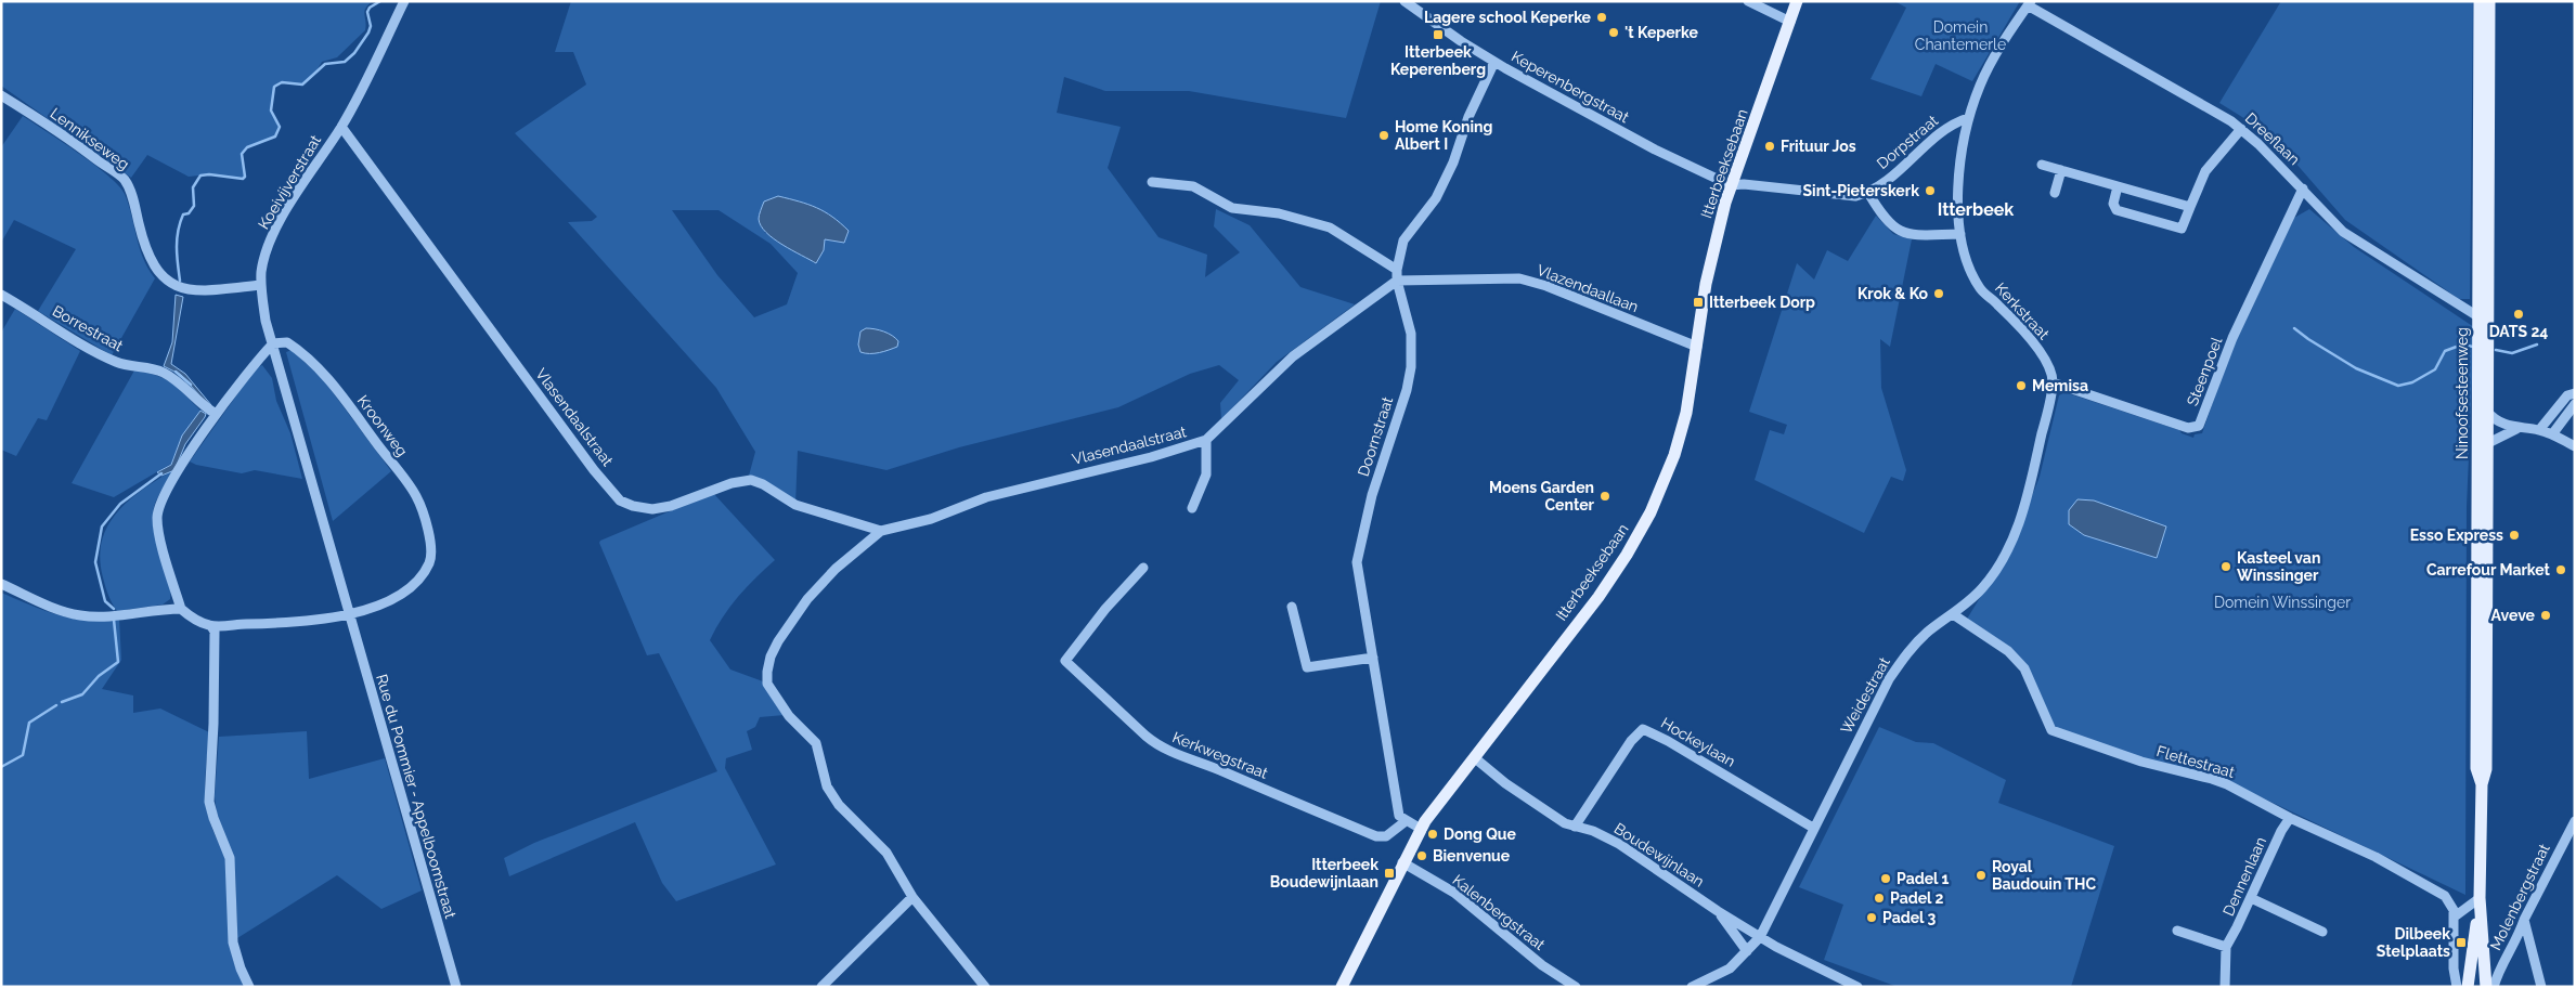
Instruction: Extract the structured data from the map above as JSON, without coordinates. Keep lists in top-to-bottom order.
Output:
{
  "streets": {
    "main road": ["Itterbeeksebaan", "Ninoofsesteenweg"],
    "street": [
      "Keperenbergstraat",
      "Lennikseweg",
      "Dreeflaan",
      "Dorpstraat",
      "Koeivijverstraat",
      "Vlazendaallaan",
      "Kerkstraat",
      "Borrestraat",
      "Steenpoel",
      "Vlasendaalstraat",
      "Kroonweg",
      "Doornstraat",
      "Weidestraat",
      "Hockeylaan",
      "Kerkwegstraat",
      "Flettestraat",
      "Rue du Pommier - Appelboomstraat",
      "Boudewijnlaan",
      "Dennenlaan",
      "Molenbergstraat",
      "Kalenbergstraat"
    ]
  },
  "crossings": [
    ["Keperenbergstraat", "Itterbeeksebaan"],
    ["Keperenbergstraat", "Doornstraat"],
    ["Lennikseweg", "Koeivijverstraat"],
    ["Dreeflaan", "Kerkstraat"],
    ["Dreeflaan", "Steenpoel"],
    ["Dreeflaan", "Ninoofsesteenweg"],
    ["Dorpstraat", "Kerkstraat"],
    ["Itterbeeksebaan", "Vlazendaallaan"],
    ["Itterbeeksebaan", "Boudewijnlaan"],
    ["Itterbeeksebaan", "Kalenbergstraat"],
    ["Koeivijverstraat", "Vlasendaalstraat"],
    ["Koeivijverstraat", "Kroonweg"],
    ["Koeivijverstraat", "Rue du Pommier - Appelboomstraat"],
    ["Vlazendaallaan", "Vlasendaalstraat"],
    ["Vlazendaallaan", "Doornstraat"],
    ["Kerkstraat", "Steenpoel"],
    ["Kerkstraat", "Weidestraat"],
    ["Steenpoel", "Weidestraat"],
    ["Vlasendaalstraat", "Doornstraat"],
    ["Kroonweg", "Rue du Pommier - Appelboomstraat"],
    ["Doornstraat", "Kerkwegstraat"],
    ["Weidestraat", "Hockeylaan"],
    ["Weidestraat", "Flettestraat"],
    ["Weidestraat", "Boudewijnlaan"],
    ["Hockeylaan", "Boudewijnlaan"],
    ["Flettestraat", "Dennenlaan"]
  ],
  "districts": ["Itterbeek"],
  "parks": ["Domein Chantemerle", "Domein Winssinger"],
  "places": {
    "other": [
      "Lagere school Keperke",
      "'t Keperke",
      "Home Koning Albert I",
      "Frituur Jos",
      "Sint-Pieterskerk",
      "Krok & Ko",
      "DATS 24",
      "Memisa",
      "Moens Garden Center",
      "Esso Express",
      "Kasteel van Winssinger",
      "Carrefour Market",
      "Aveve",
      "Dong Que",
      "Bienvenue",
      "Royal Baudouin THC",
      "Padel 1",
      "Padel 2",
      "Padel 3"
    ],
    "transit": [
      "Itterbeek Keperenberg",
      "Itterbeek Dorp",
      "Itterbeek Boudewijnlaan",
      "Dilbeek Stelplaats"
    ]
  }
}
